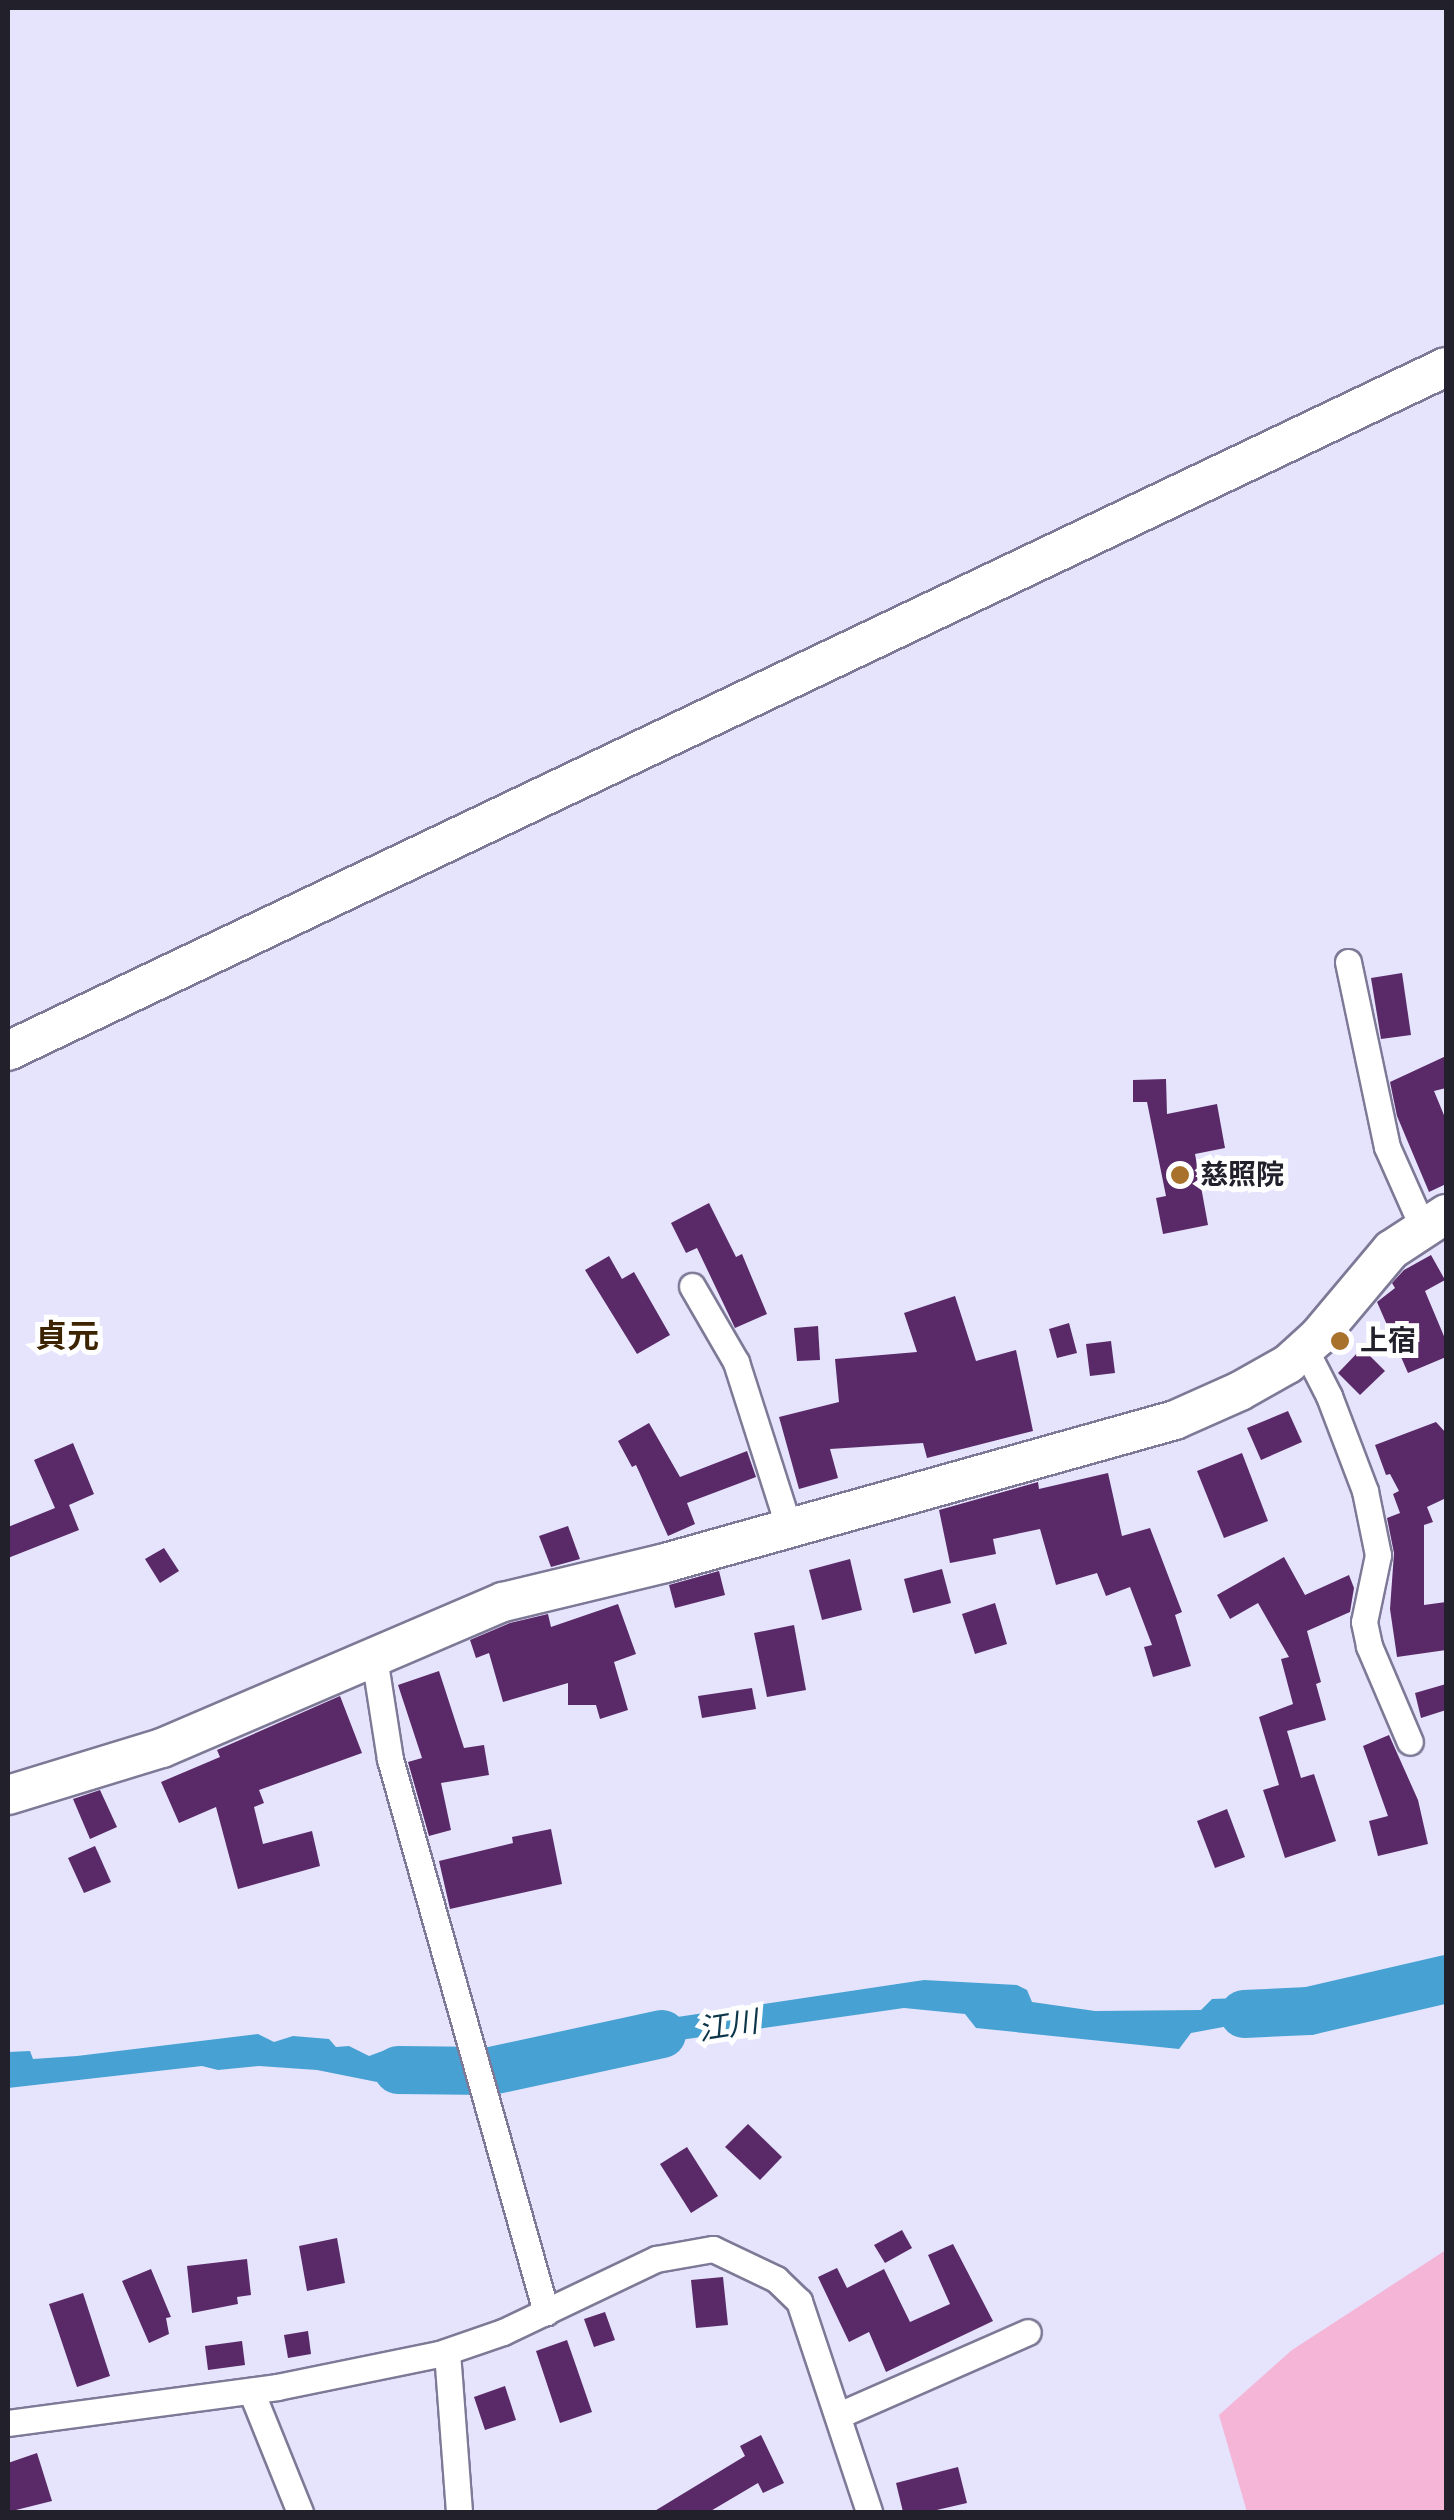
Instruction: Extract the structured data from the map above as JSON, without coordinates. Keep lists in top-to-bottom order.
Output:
{
  "districts": ["貞元"],
  "water": ["江川"],
  "places": ["慈照院", "上宿"]
}
